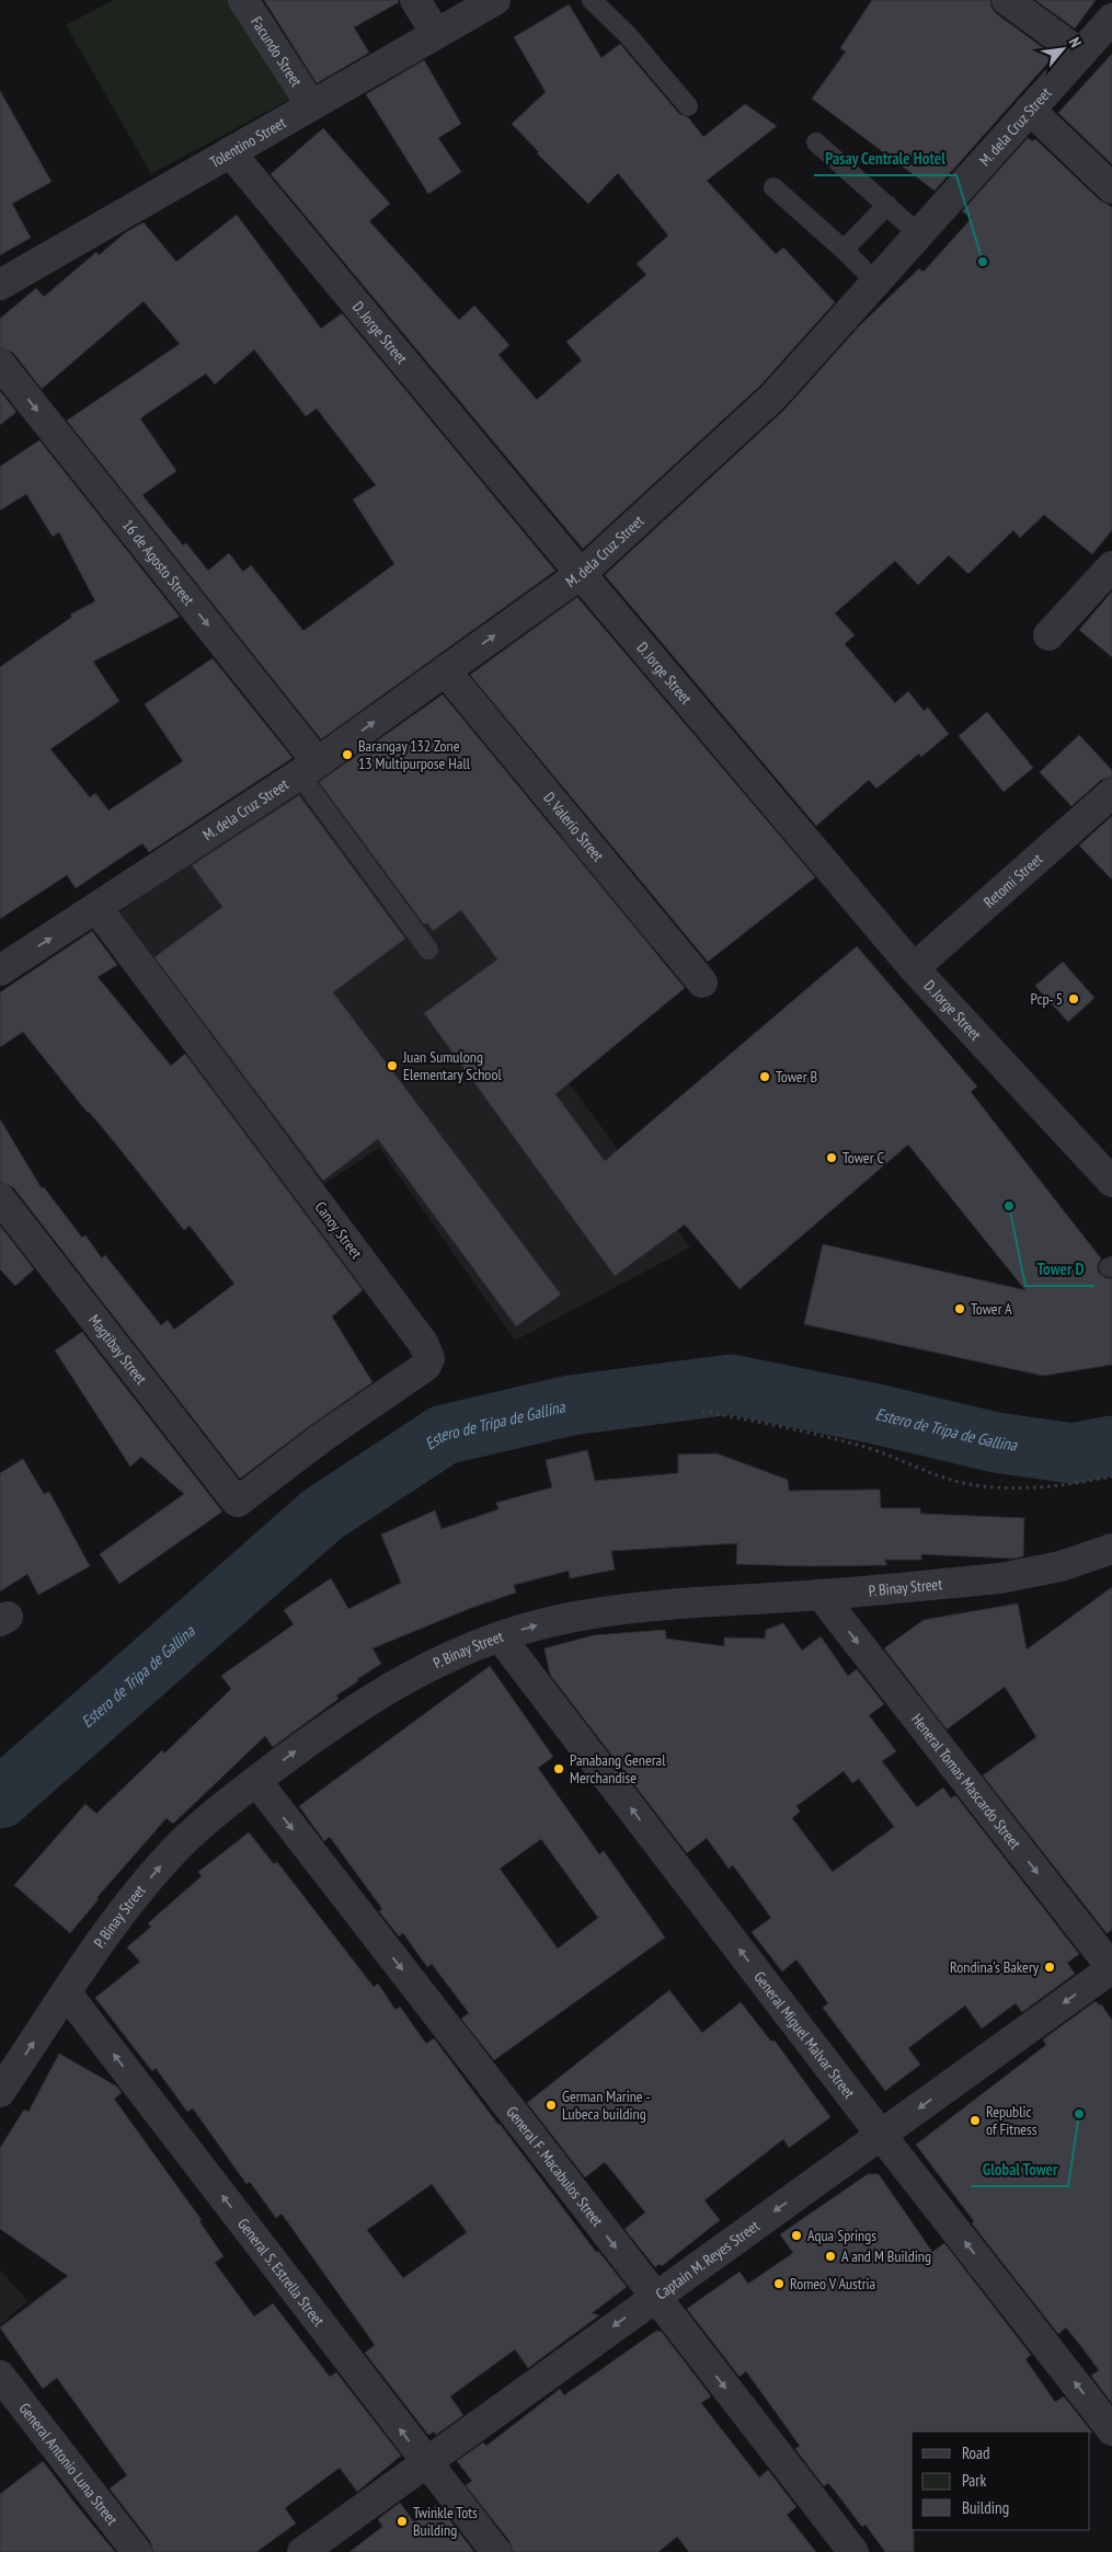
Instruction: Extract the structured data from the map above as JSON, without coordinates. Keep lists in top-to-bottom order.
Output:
{
  "streets": {
    "street": [
      "Facundo Street",
      "M. dela Cruz Street",
      "Tolentino Street",
      "D. Jorge Street",
      "16 de Agosto Street",
      "D. Valerio Street",
      "Retomi Street",
      "Canoy Street",
      "Magtibay Street",
      "P. Binay Street",
      "Heneral Tomas Mascardo Street",
      "General Miguel Malvar Street",
      "General F. Macabulos Street",
      "Captain M. Reyes Street",
      "General S. Estrella Street",
      "General Antonio Luna Street"
    ]
  },
  "crossings": [
    ["Facundo Street", "Tolentino Street"],
    ["M. dela Cruz Street", "D. Jorge Street"],
    ["M. dela Cruz Street", "16 de Agosto Street"],
    ["M. dela Cruz Street", "D. Valerio Street"],
    ["M. dela Cruz Street", "Canoy Street"],
    ["Tolentino Street", "D. Jorge Street"],
    ["D. Jorge Street", "Retomi Street"],
    ["Canoy Street", "Magtibay Street"],
    ["P. Binay Street", "Heneral Tomas Mascardo Street"],
    ["P. Binay Street", "General Miguel Malvar Street"],
    ["P. Binay Street", "General F. Macabulos Street"],
    ["P. Binay Street", "General S. Estrella Street"],
    ["Heneral Tomas Mascardo Street", "Captain M. Reyes Street"],
    ["General Miguel Malvar Street", "Captain M. Reyes Street"],
    ["General F. Macabulos Street", "Captain M. Reyes Street"],
    ["Captain M. Reyes Street", "General S. Estrella Street"]
  ],
  "one_way": [
    "16 de Agosto Street",
    "P. Binay Street",
    "Heneral Tomas Mascardo Street",
    "General Miguel Malvar Street",
    "General F. Macabulos Street",
    "Captain M. Reyes Street",
    "General S. Estrella Street"
  ],
  "water": ["Estero de Tripa de Gallina"],
  "places": [
    "Pasay Centrale Hotel",
    "Barangay 132 Zone 13 Multipurpose Hall",
    "Pcp- 5",
    "Juan Sumulong Elementary School",
    "Tower B",
    "Tower C",
    "Tower D",
    "Tower A",
    "Panabang General Merchandise",
    "Rondina's Bakery",
    "German Marine - Lubeca building",
    "Global Tower",
    "Republic of Fitness",
    "Aqua Springs",
    "A and M Building",
    "Romeo V Austria",
    "Twinkle Tots Building"
  ],
  "legend": ["Road", "Park", "Building"],
  "north": "top right"
}
